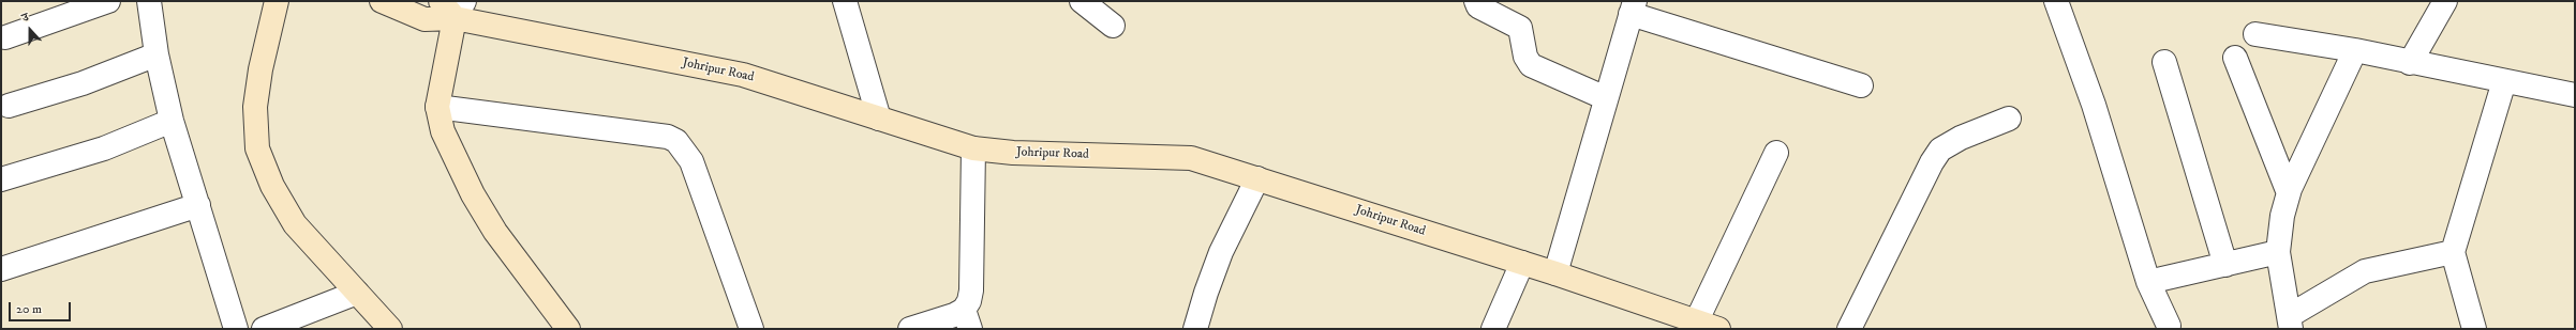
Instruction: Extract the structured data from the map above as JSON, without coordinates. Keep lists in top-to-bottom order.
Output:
{
  "streets": {
    "street": ["Johripur Road"]
  },
  "scale_bar": "20 m",
  "north": "top"
}
